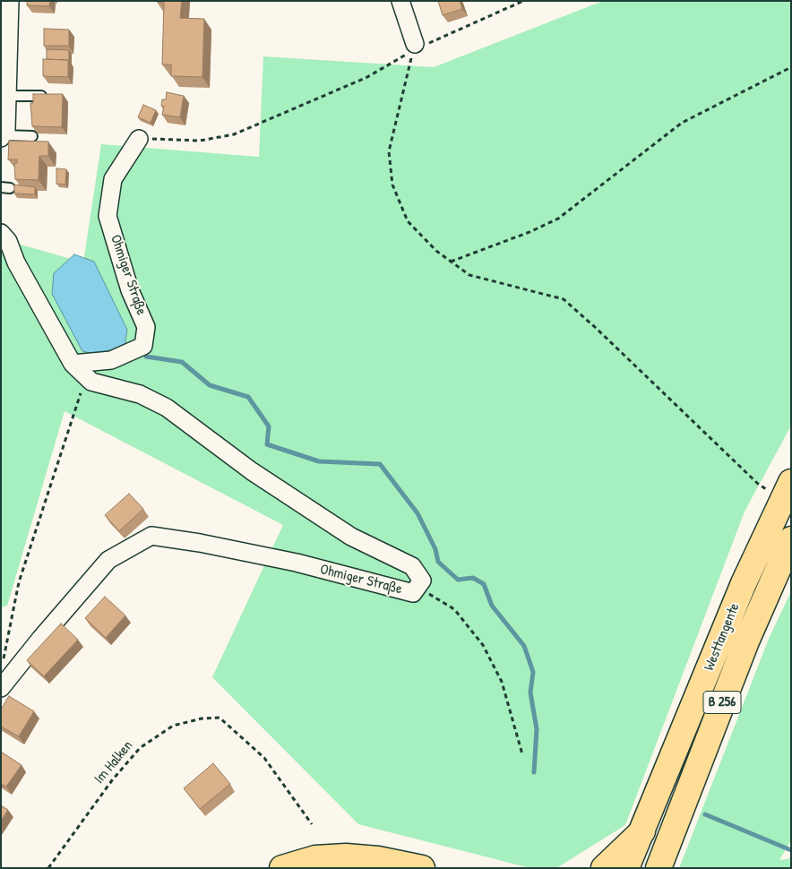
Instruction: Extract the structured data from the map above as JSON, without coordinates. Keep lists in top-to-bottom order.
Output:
{
  "streets": {
    "main road": ["Westtangente", "B 256"],
    "street": ["Ohmiger Straße"],
    "path": ["Im Halken"]
  }
}
